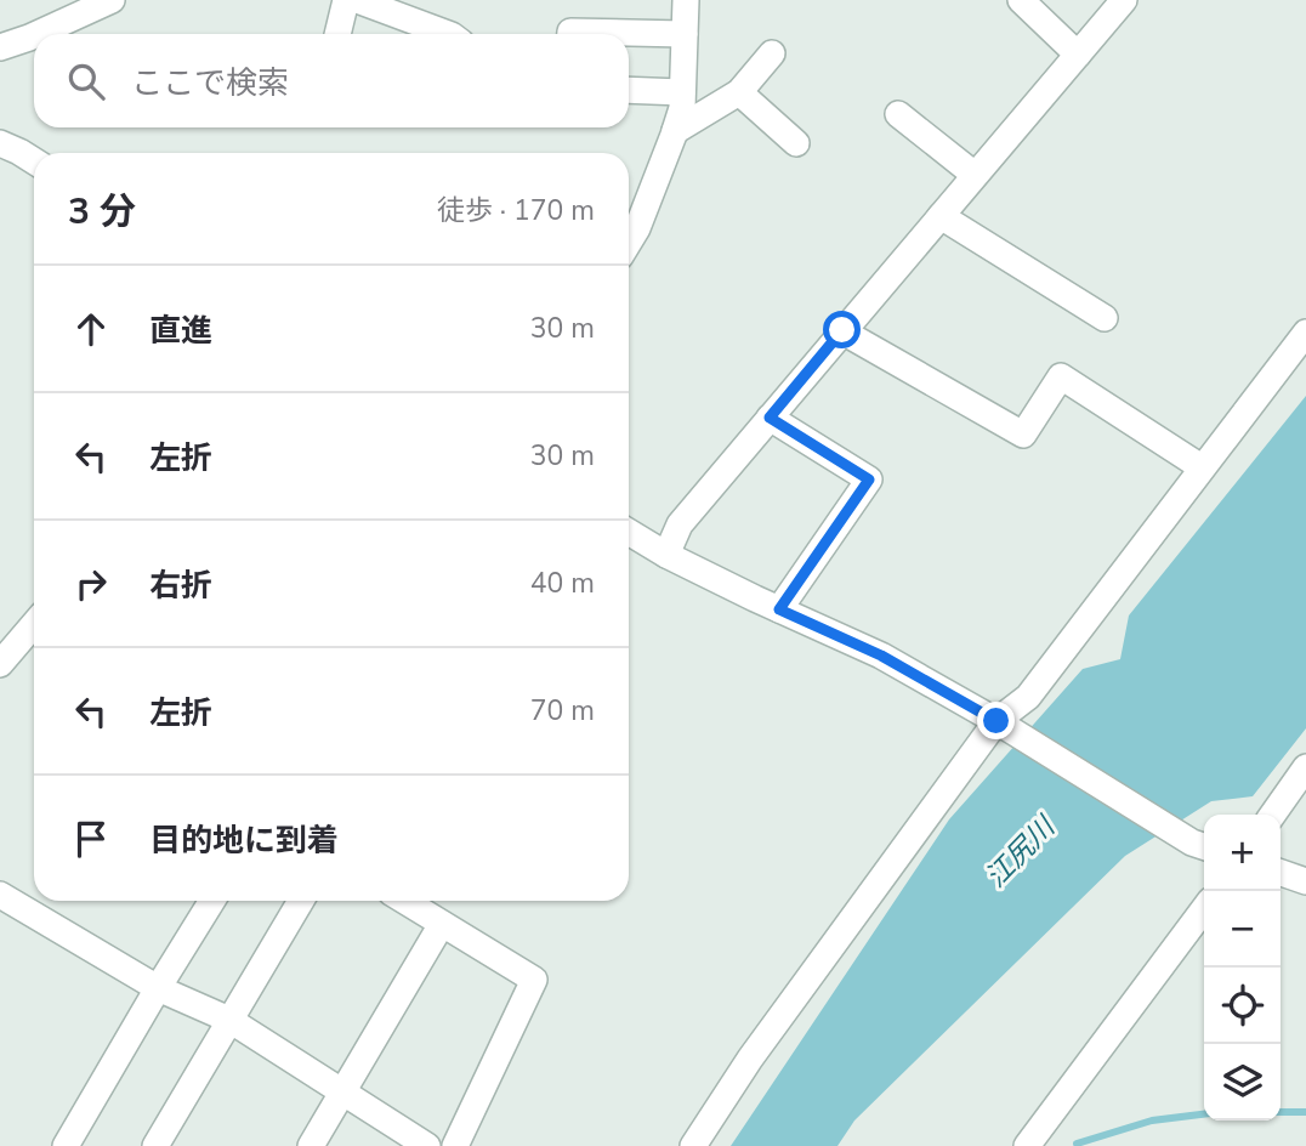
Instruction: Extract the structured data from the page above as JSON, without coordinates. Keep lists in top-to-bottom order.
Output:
{
  "water": ["江尻川"],
  "page": {
    "search": "ここで検索",
    "heading": ["3 分", "徒歩 · 170 m"],
    "list": [
      ["直進", "30 m"],
      ["左折", "30 m"],
      ["右折", "40 m"],
      ["左折", "70 m"],
      "目的地に到着"
    ],
    "map_buttons": ["+", "−"]
  }
}
